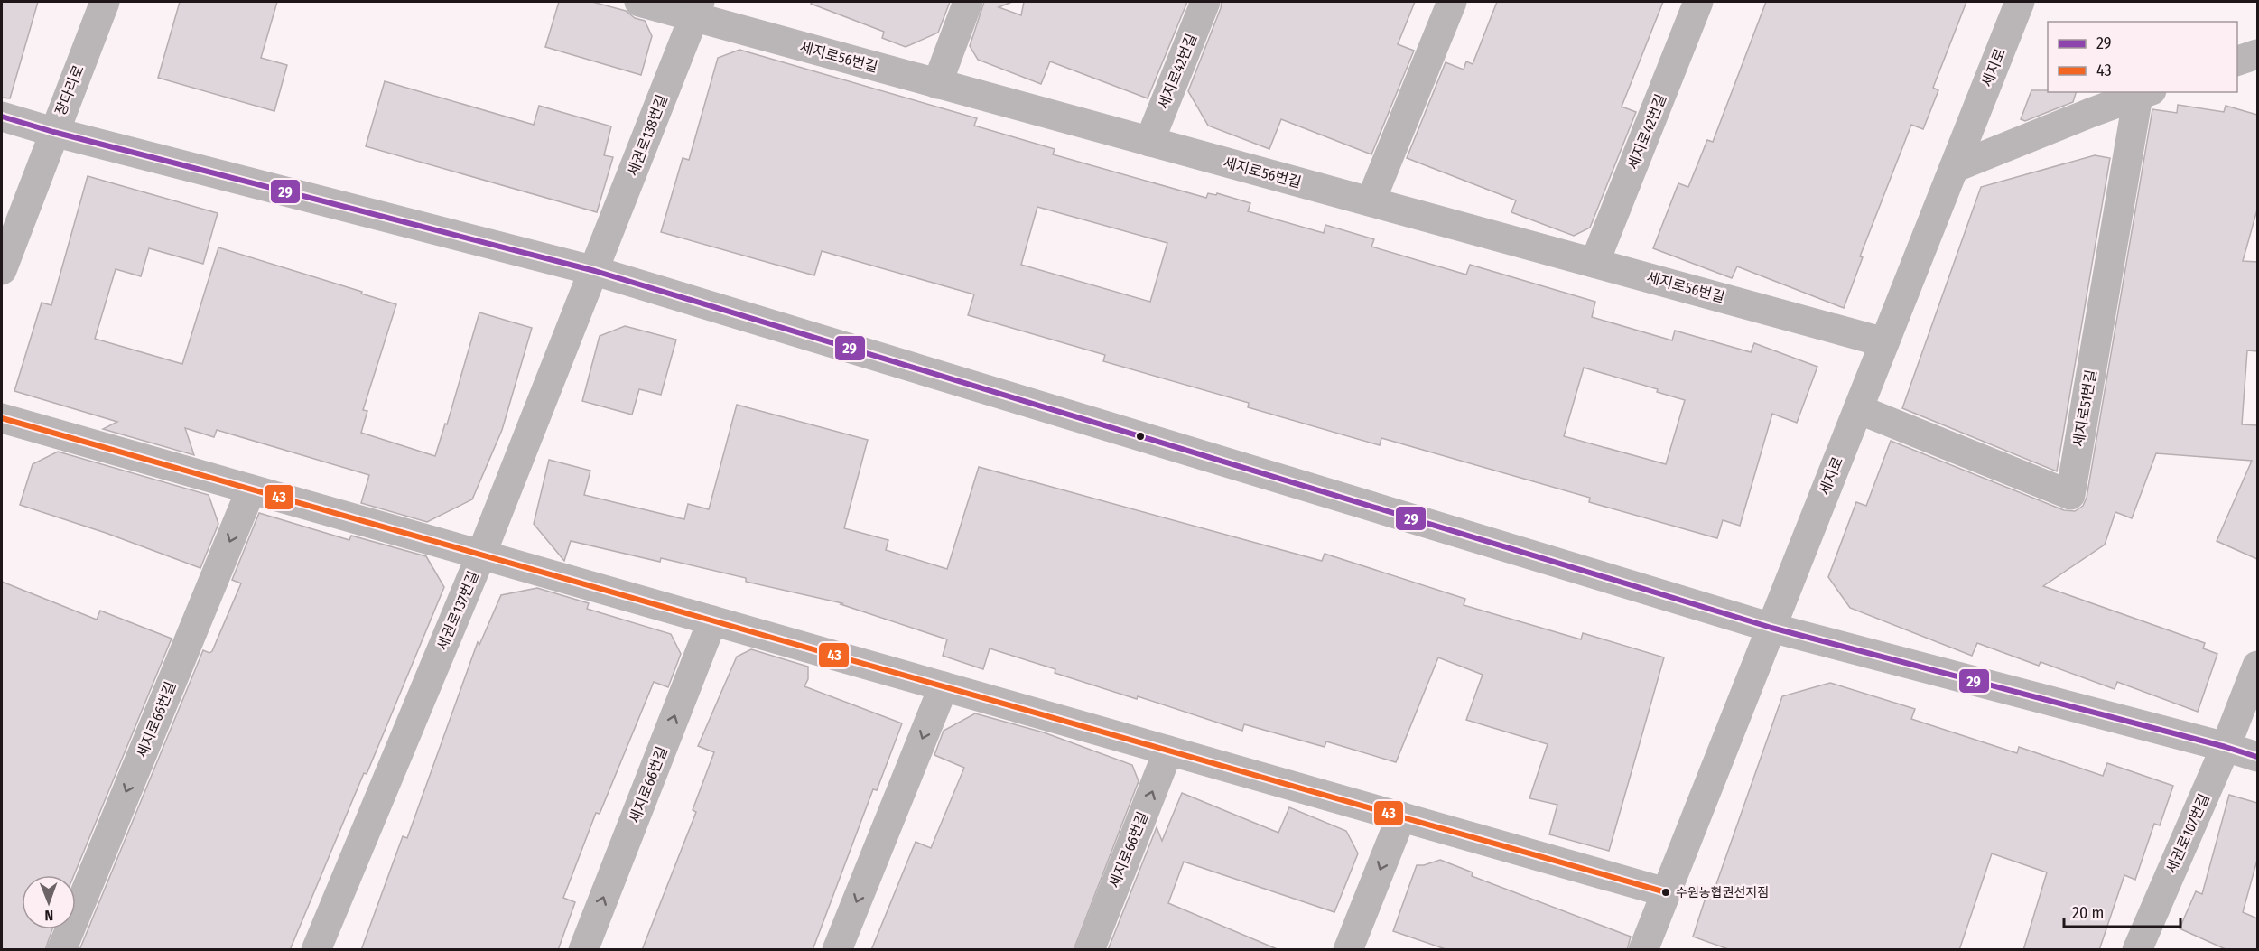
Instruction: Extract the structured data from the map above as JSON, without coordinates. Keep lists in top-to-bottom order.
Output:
{
  "streets": {
    "street": [
      "세지로56번길",
      "세지로",
      "세지로42번길",
      "장다리로",
      "세권로138번길",
      "세지로51번길",
      "세권로137번길",
      "세지로66번길",
      "세권로107번길"
    ]
  },
  "crossings": [
    ["세지로56번길", "세지로"],
    ["세지로56번길", "세지로42번길"],
    ["세지로56번길", "세권로138번길"],
    ["세지로", "세지로51번길"],
    ["세권로138번길", "세권로137번길"]
  ],
  "places": ["수원농협권선지점"],
  "lines": ["transit line 29", "transit line 43"],
  "legend": ["29", "43"],
  "scale_bar": "20 m",
  "north": "bottom"
}
